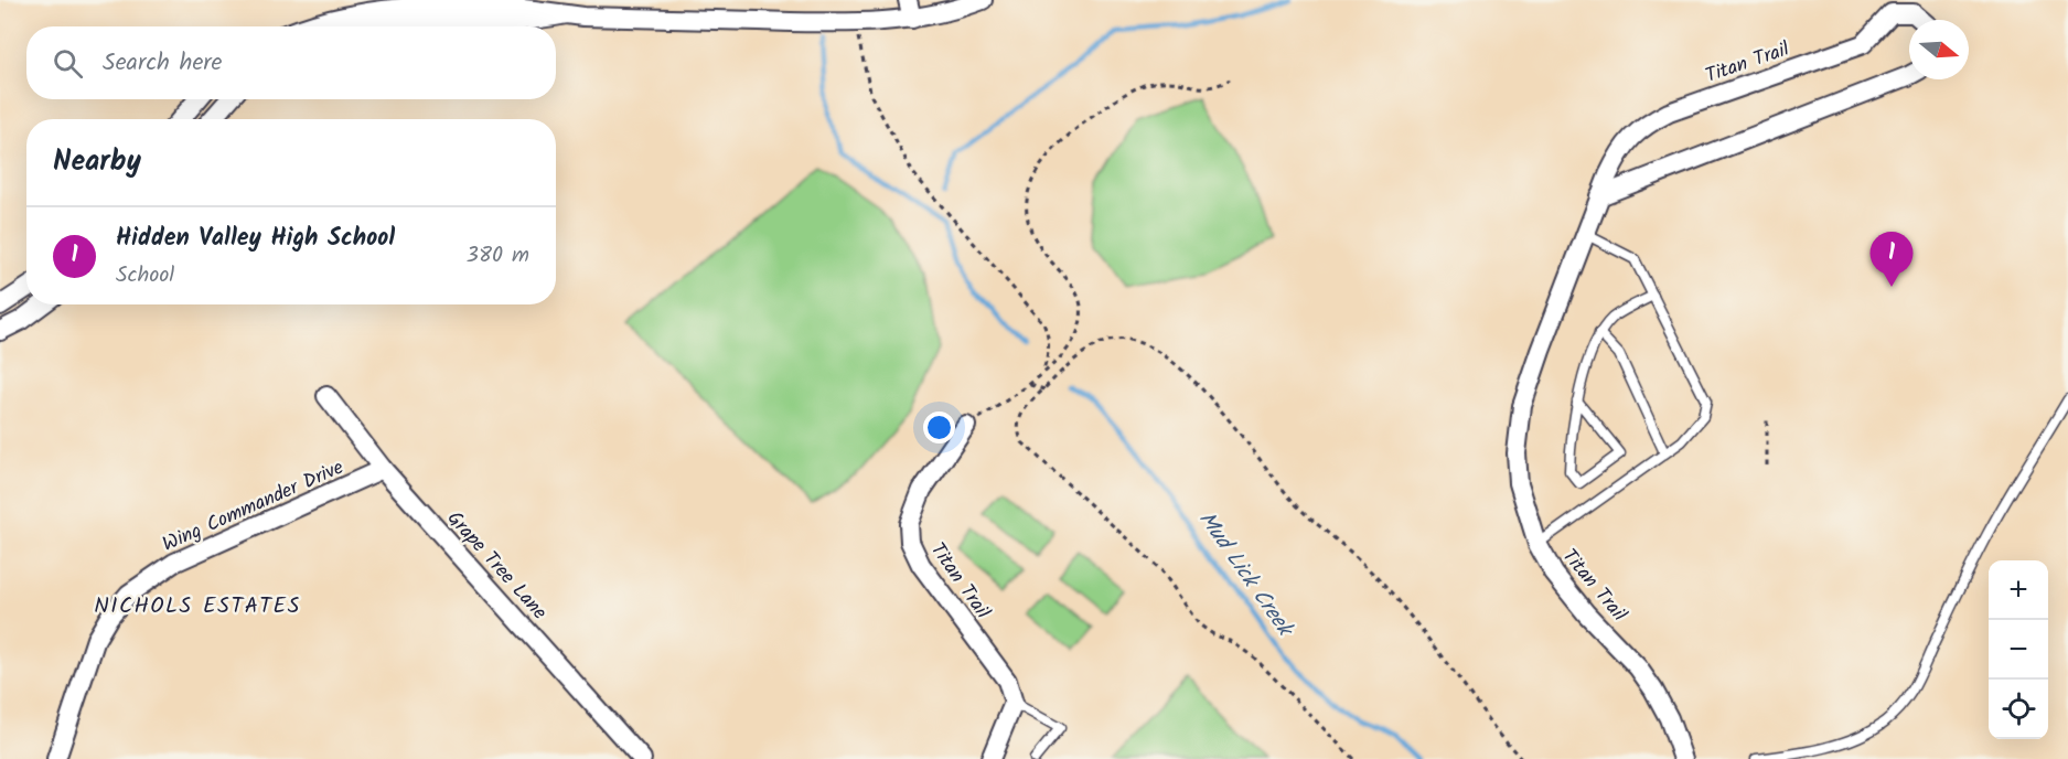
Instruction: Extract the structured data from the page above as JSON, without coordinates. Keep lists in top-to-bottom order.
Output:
{
  "streets": {
    "street": ["Titan Trail", "Wing Commander Drive", "Grape Tree Lane"]
  },
  "crossings": [
    ["Wing Commander Drive", "Grape Tree Lane"]
  ],
  "districts": ["NICHOLS ESTATES"],
  "water": ["Mud Lick Creek"],
  "north": "right",
  "page": {
    "search": "Search here",
    "heading": "Nearby",
    "list": [
      {
        "mark": "1",
        "name": "Hidden Valley High School",
        "note": "School",
        "value": "380 m"
      }
    ],
    "pins": "1",
    "map_buttons": ["+", "−"]
  }
}
